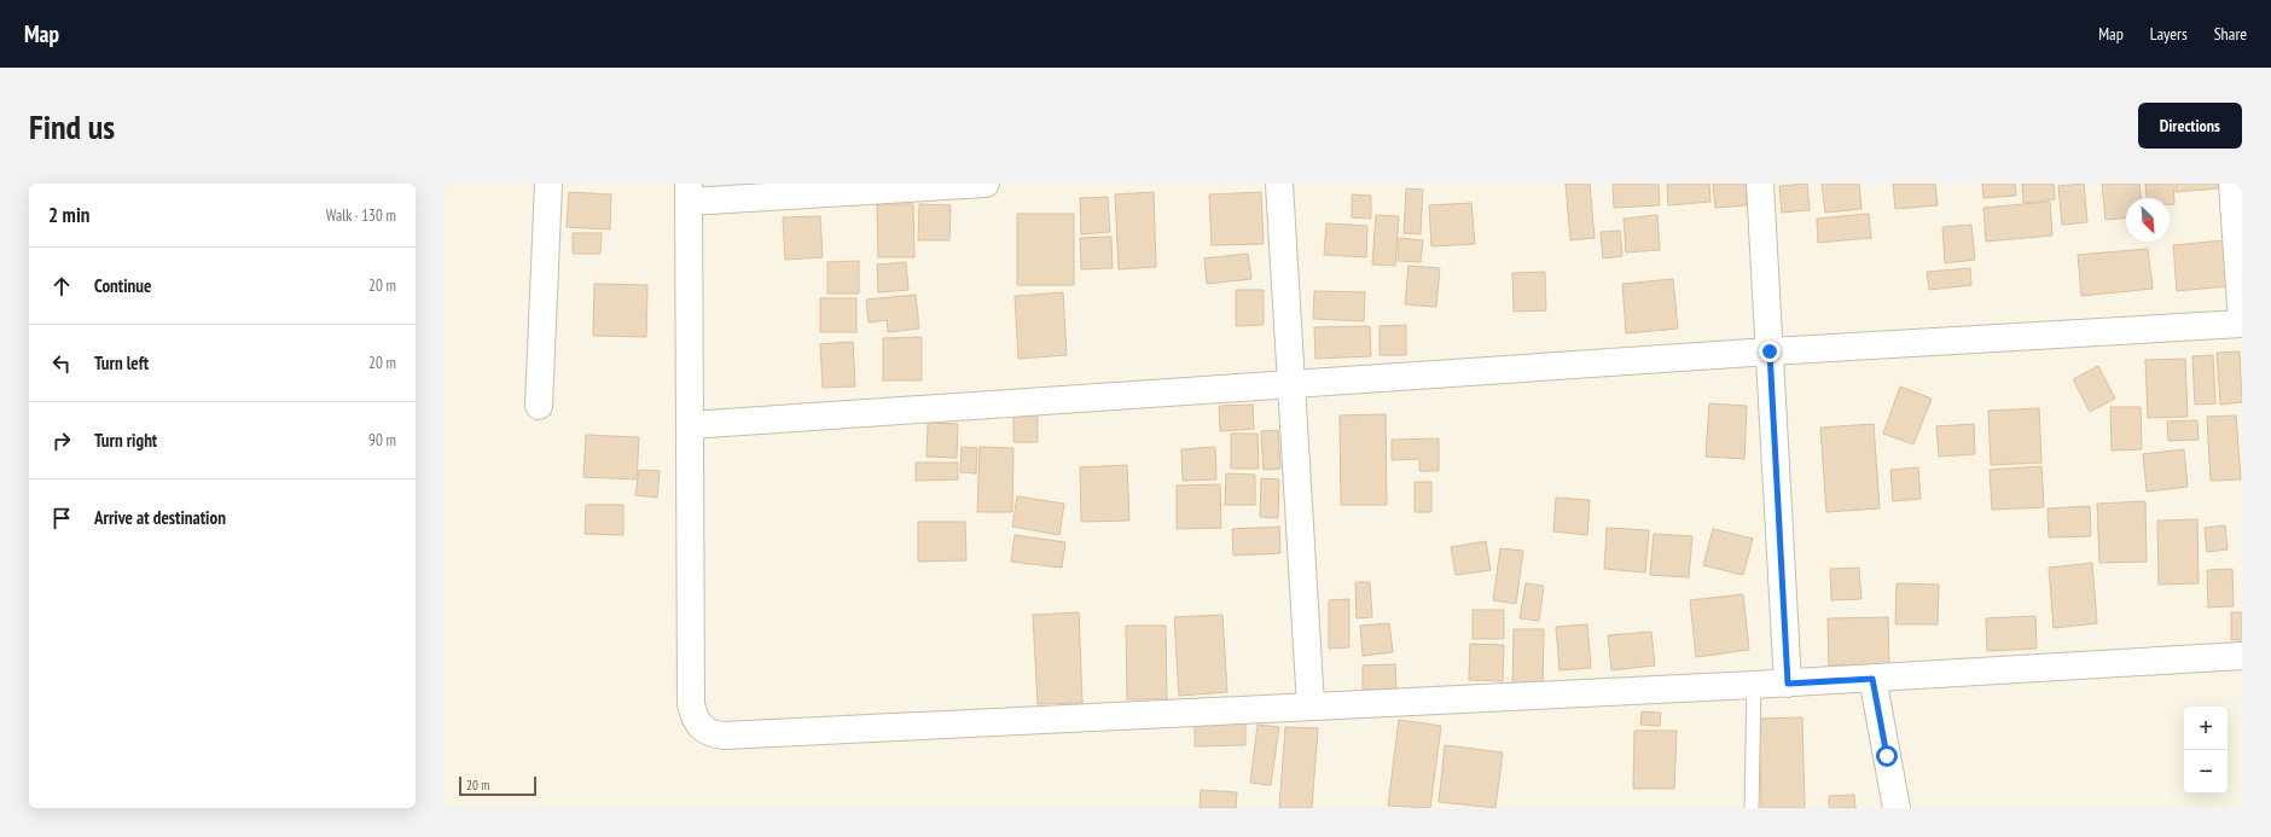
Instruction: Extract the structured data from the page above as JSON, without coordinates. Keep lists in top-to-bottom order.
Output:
{
  "scale_bar": "20 m",
  "north": "bottom right",
  "page": {
    "header": "Map",
    "nav": ["Map", "Layers", "Share"],
    "buttons": "Directions",
    "title": "Find us",
    "heading": ["2 min", "Walk · 130 m"],
    "list": [
      ["Continue", "20 m"],
      ["Turn left", "20 m"],
      ["Turn right", "90 m"],
      "Arrive at destination"
    ],
    "map_buttons": ["+", "−"],
    "scale": "20 m"
  }
}
